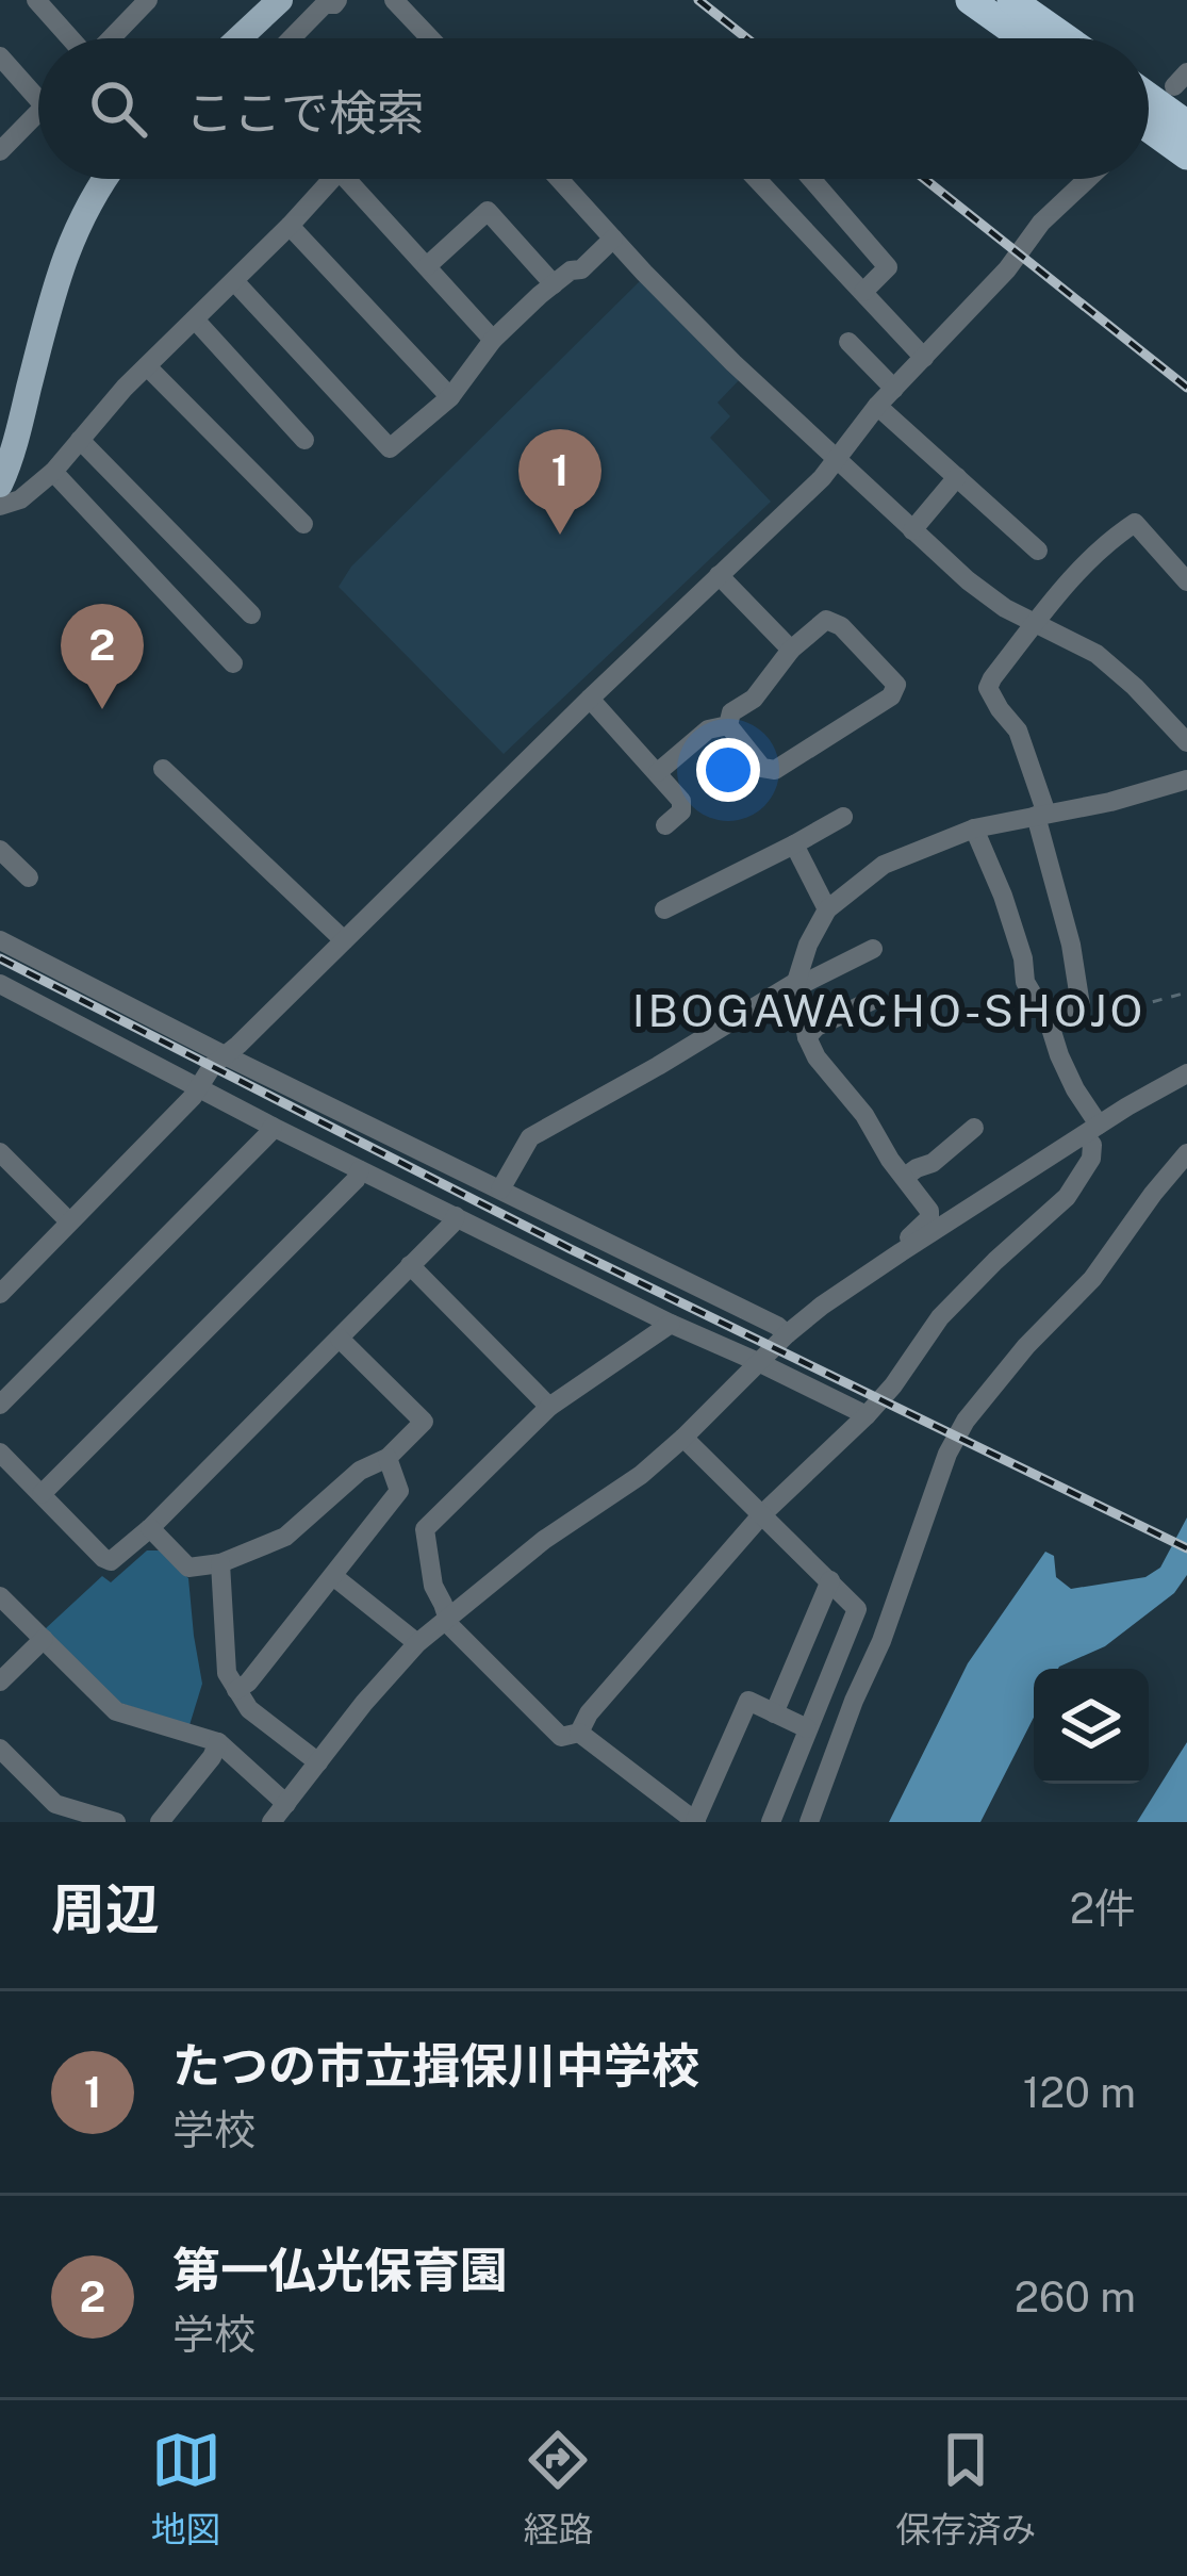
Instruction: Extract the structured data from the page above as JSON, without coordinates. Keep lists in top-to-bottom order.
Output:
{
  "districts": ["IBOGAWACHO-SHOJO"],
  "page": {
    "search": "ここで検索",
    "pins": ["1", "2"],
    "heading": ["周辺", "2件"],
    "list": [
      {
        "mark": "1",
        "name": "たつの市立揖保川中学校",
        "note": "学校",
        "value": "120 m"
      },
      {
        "mark": "2",
        "name": "第一仏光保育園",
        "note": "学校",
        "value": "260 m"
      }
    ],
    "nav": ["地図", "経路", "保存済み"]
  }
}
